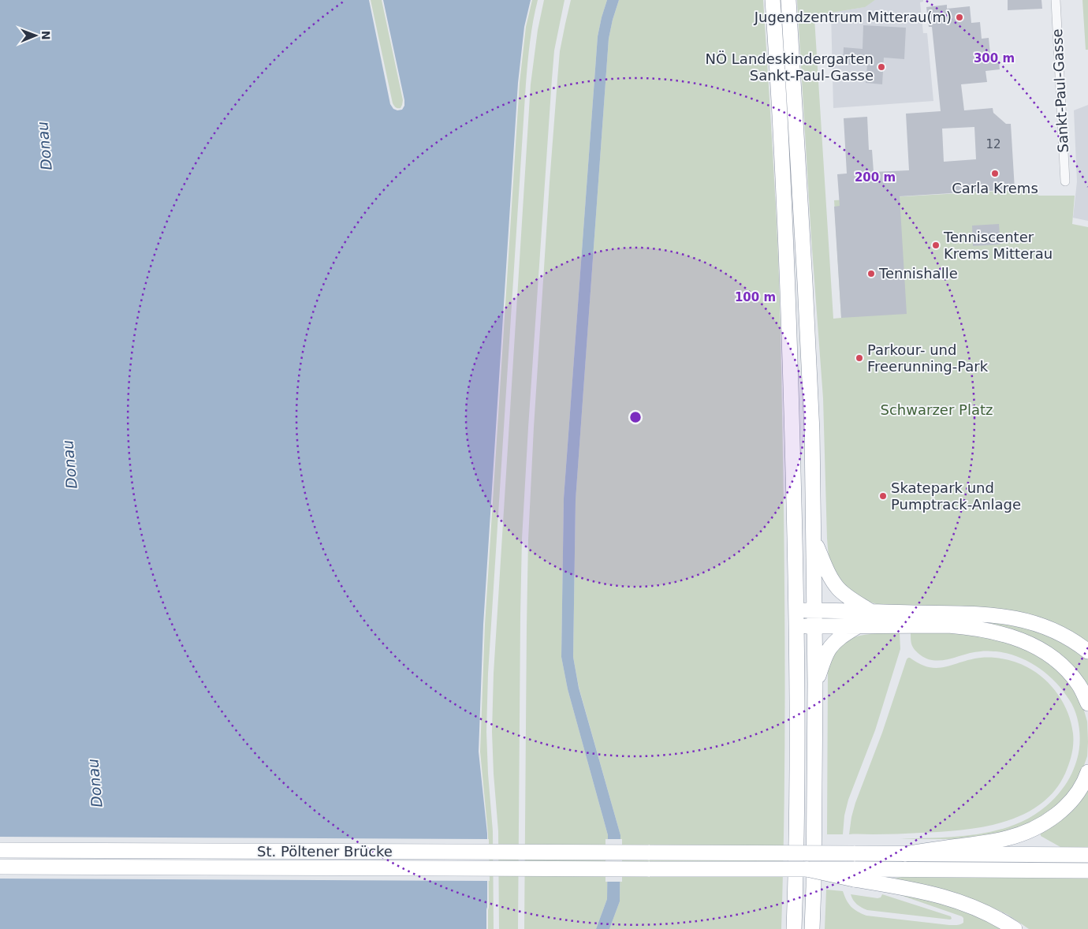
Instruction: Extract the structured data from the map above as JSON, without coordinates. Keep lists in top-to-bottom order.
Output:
{
  "streets": {
    "main road": ["St. Pöltener Brücke"],
    "street": ["Sankt-Paul-Gasse"]
  },
  "water": ["Donau"],
  "parks": ["Schwarzer Platz"],
  "places": [
    "Jugendzentrum Mitterau(m)",
    "NÖ Landeskindergarten Sankt-Paul-Gasse",
    "Carla Krems",
    "Tenniscenter Krems Mitterau",
    "Tennishalle",
    "Parkour- und Freerunning-Park",
    "Skatepark und Pumptrack-Anlage"
  ],
  "house_numbers": ["12"],
  "north": "right",
  "rings": ["300 m", "200 m", "100 m"]
}
